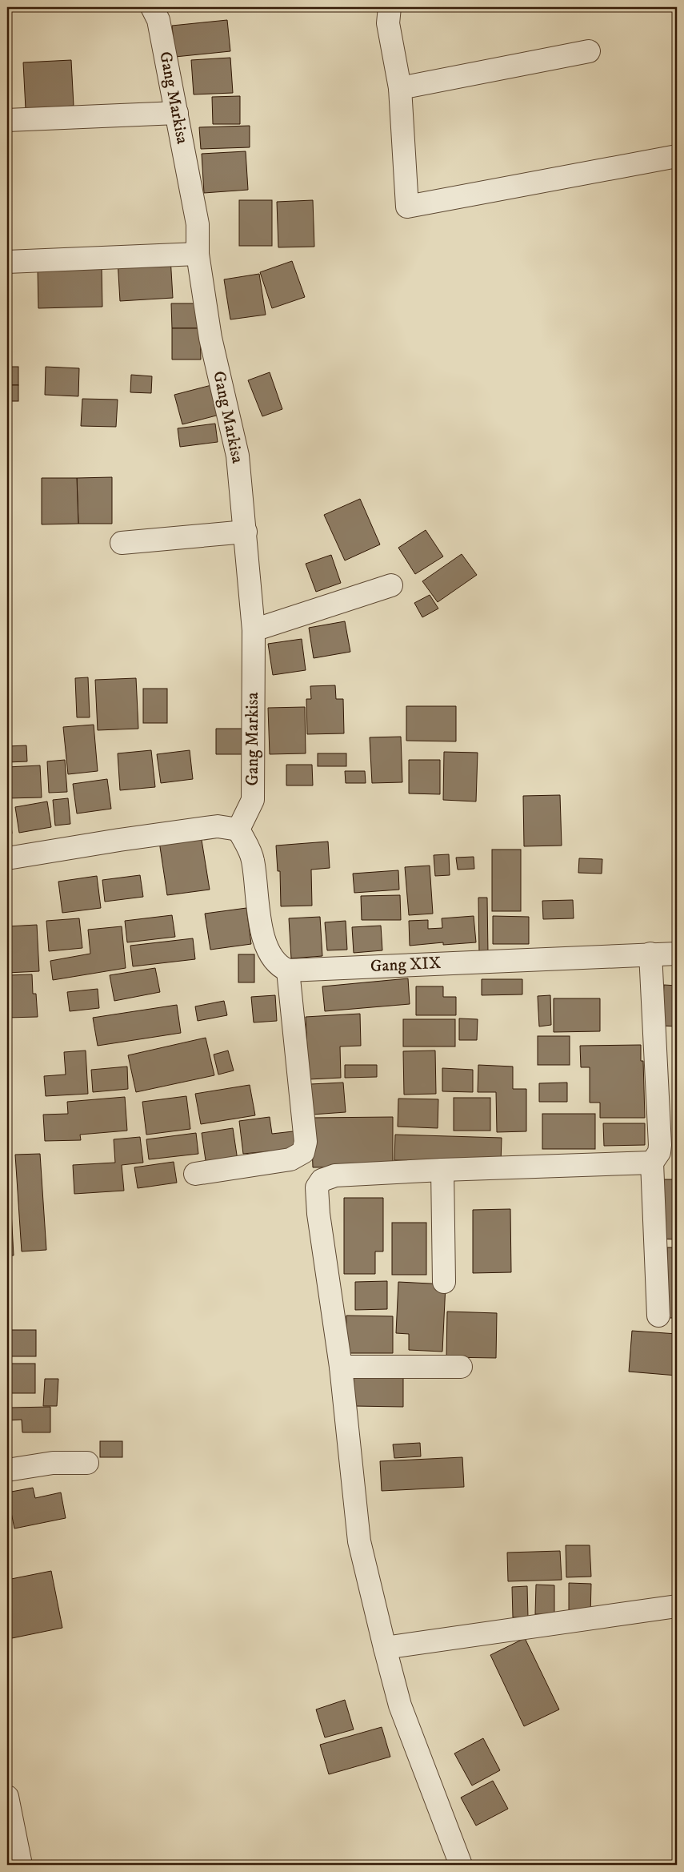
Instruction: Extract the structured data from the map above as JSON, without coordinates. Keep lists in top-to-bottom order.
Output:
{
  "streets": {
    "street": ["Gang Markisa", "Gang XIX"]
  }
}
